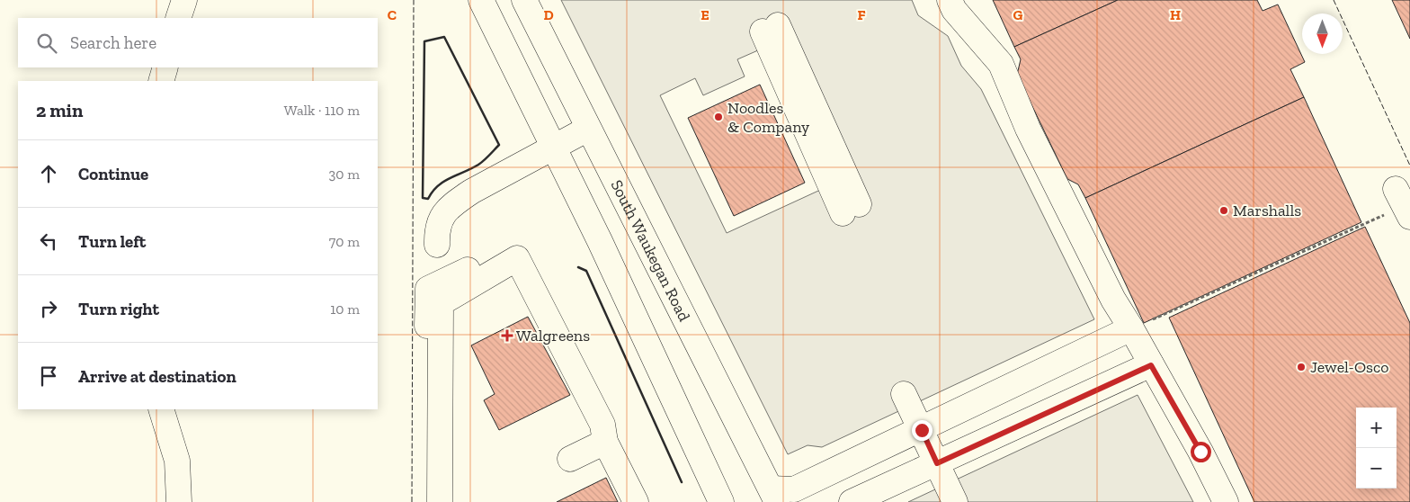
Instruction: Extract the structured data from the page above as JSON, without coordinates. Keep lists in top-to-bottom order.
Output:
{
  "streets": {
    "main road": ["South Waukegan Road"]
  },
  "places": {
    "other": ["Noodles & Company", "Marshalls", "Jewel-Osco"],
    "health": ["Walgreens"]
  },
  "north": "bottom",
  "page": {
    "search": "Search here",
    "heading": ["2 min", "Walk · 110 m"],
    "list": [
      ["Continue", "30 m"],
      ["Turn left", "70 m"],
      ["Turn right", "10 m"],
      "Arrive at destination"
    ],
    "map_buttons": ["+", "−"]
  },
  "grid": {
    "columns": [
      "C",
      "D",
      "E",
      "F",
      "G",
      "H"
    ]
  }
}
